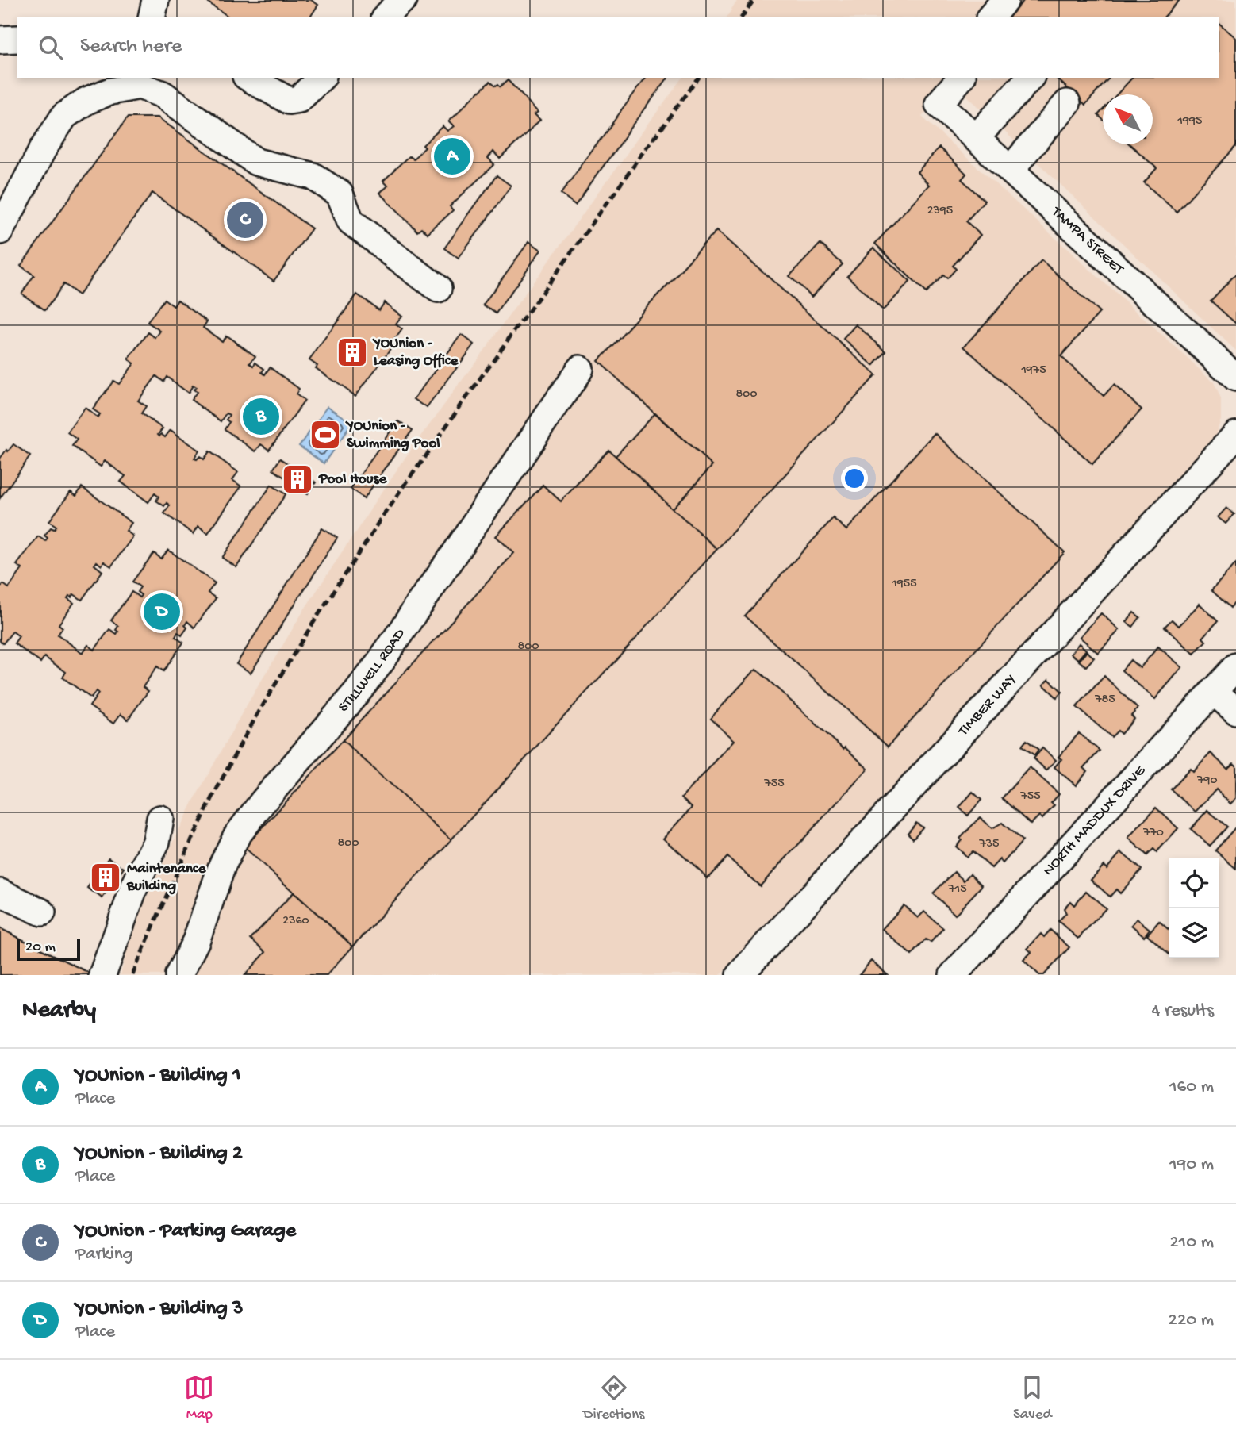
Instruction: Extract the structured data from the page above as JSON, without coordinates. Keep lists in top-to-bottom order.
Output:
{
  "streets": {
    "street": [
      "TAMPA STREET",
      "STILLWELL ROAD",
      "TIMBER WAY",
      "NORTH MADDUX DRIVE"
    ]
  },
  "places": {
    "building": ["YOUnion - Leasing Office", "Pool House", "Maintenance Building"],
    "sports": ["YOUnion - Swimming Pool"]
  },
  "house_numbers": [
    "1995",
    "2395",
    "1975",
    "800",
    "1955",
    "800",
    "785",
    "790",
    "755",
    "755",
    "770",
    "800",
    "735",
    "715",
    "2360"
  ],
  "scale_bar": "20 m",
  "north": "top left",
  "page": {
    "search": "Search here",
    "pins": [
      "A",
      "C",
      "B",
      "D"
    ],
    "scale": "20 m",
    "heading": ["Nearby", "4 results"],
    "list": [
      {
        "mark": "A",
        "name": "YOUnion - Building 1",
        "note": "Place",
        "value": "160 m"
      },
      {
        "mark": "B",
        "name": "YOUnion - Building 2",
        "note": "Place",
        "value": "190 m"
      },
      {
        "mark": "C",
        "name": "YOUnion - Parking Garage",
        "note": "Parking",
        "value": "210 m"
      },
      {
        "mark": "D",
        "name": "YOUnion - Building 3",
        "note": "Place",
        "value": "220 m"
      }
    ],
    "nav": ["Map", "Directions", "Saved"]
  }
}
